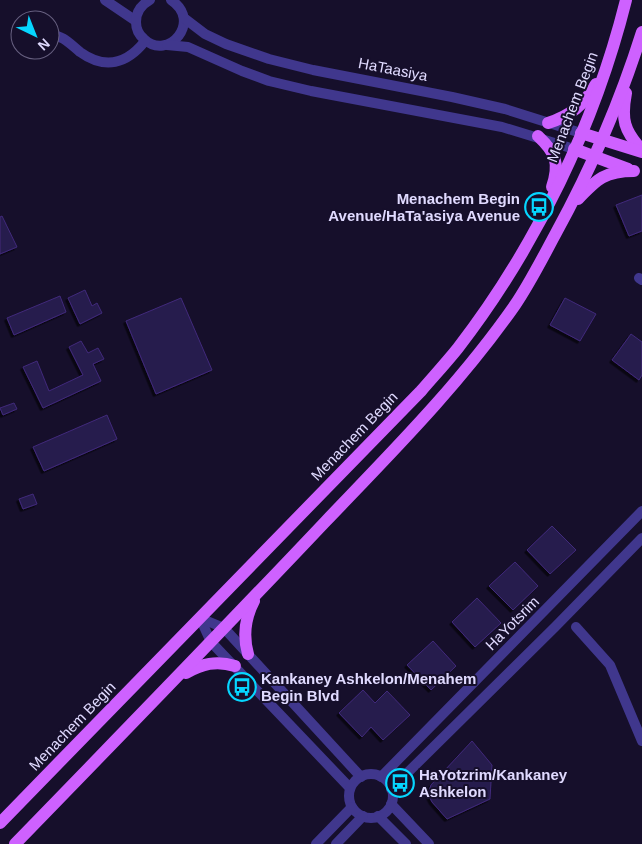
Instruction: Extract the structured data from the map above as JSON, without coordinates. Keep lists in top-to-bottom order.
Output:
{
  "streets": {
    "main road": ["HaTaasiya", "Menachem Begin"],
    "street": ["HaYotsrim"]
  },
  "crossings": [
    ["HaTaasiya", "Menachem Begin"]
  ],
  "places": {
    "bus stop": ["Menachem Begin Avenue/HaTa'asiya Avenue", "Kankaney Ashkelon/Menahem Begin Blvd", "HaYotzrim/Kankaney Ashkelon"]
  },
  "north": "bottom right"
}
